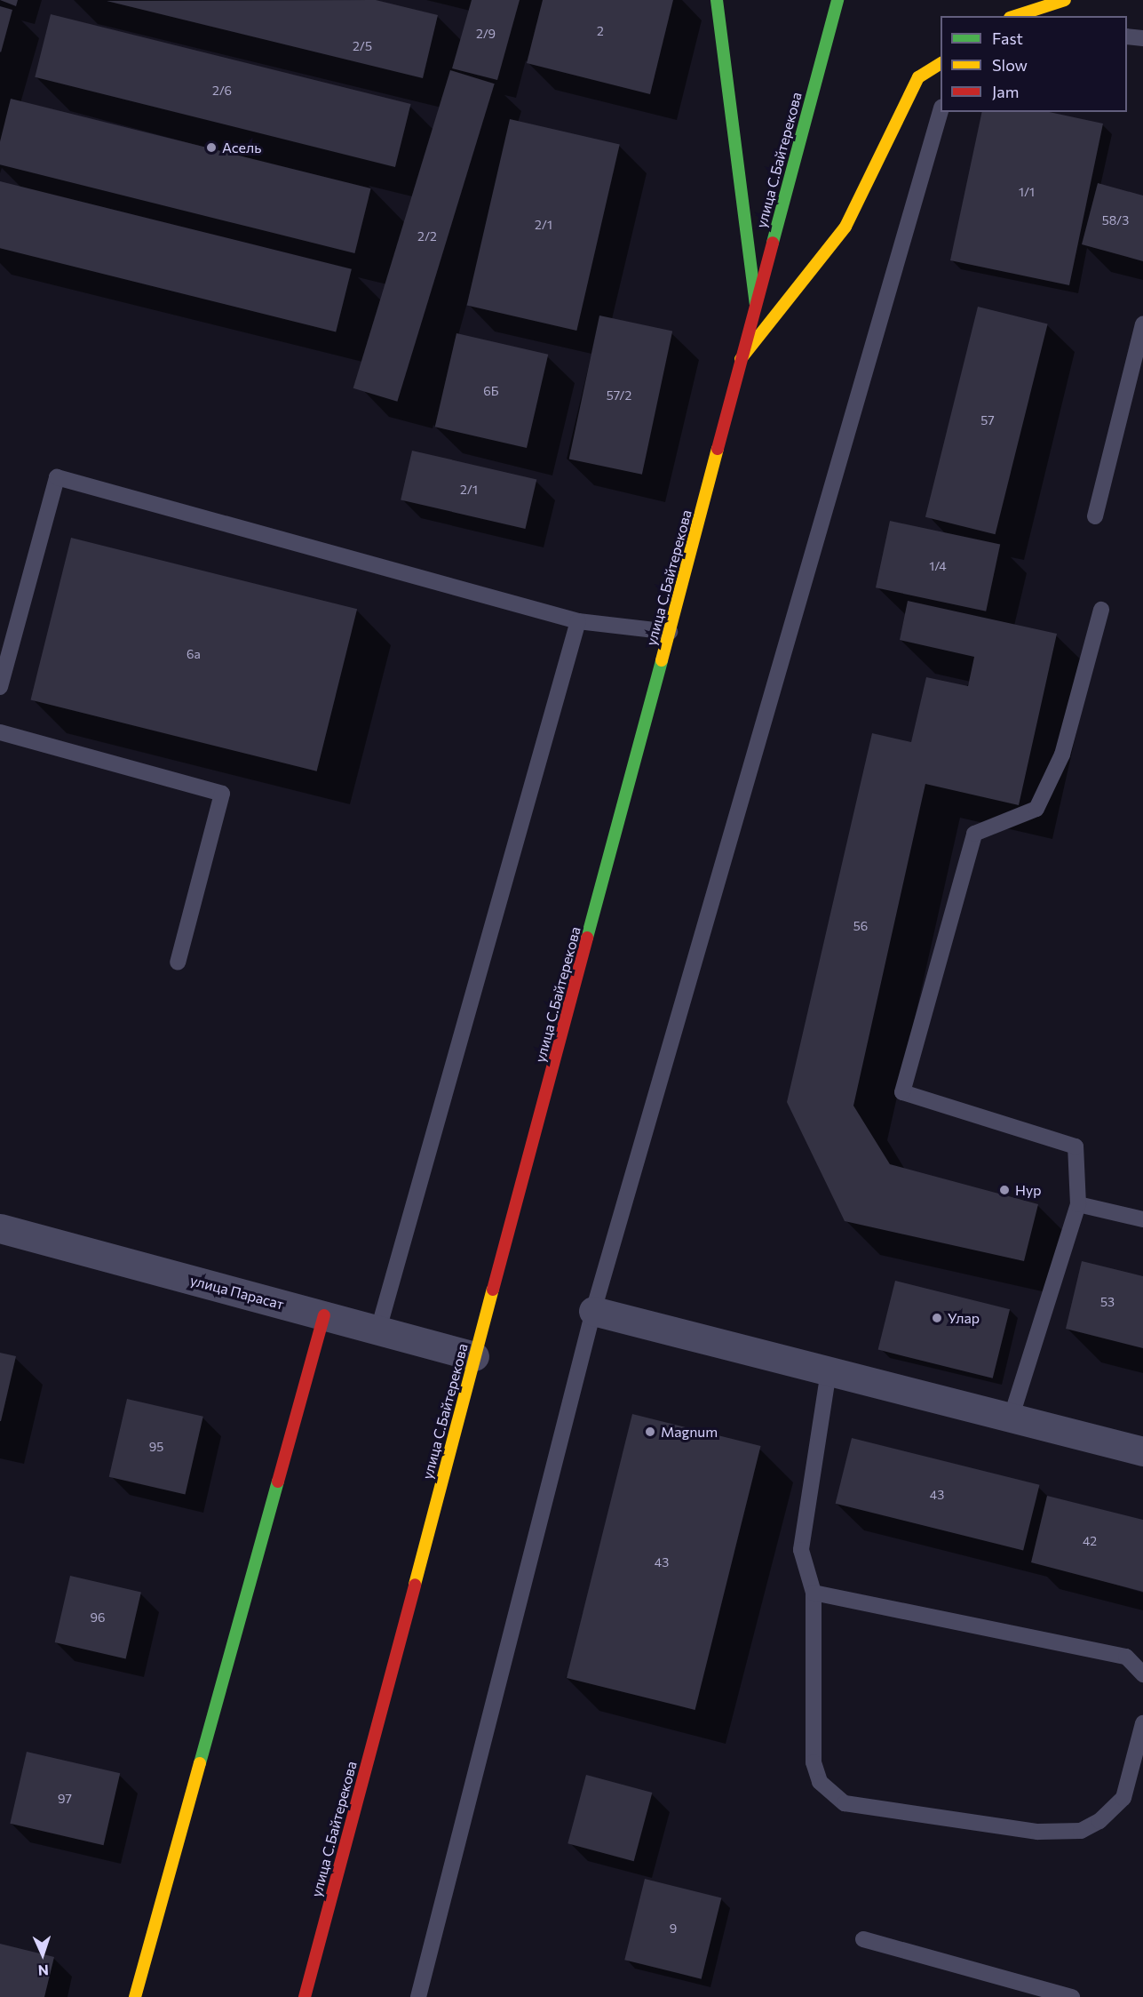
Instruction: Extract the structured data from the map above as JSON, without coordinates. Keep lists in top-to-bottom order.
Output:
{
  "streets": {
    "main road": ["улица С.Байтерекова"],
    "street": ["улица Парасат"]
  },
  "crossings": [
    ["улица С.Байтерекова", "улица Парасат"]
  ],
  "places": [
    "Асель",
    "Нур",
    "Улар",
    "Magnum"
  ],
  "house_numbers": [
    "2",
    "2/9",
    "2/5",
    "2/6",
    "1/1",
    "58/3",
    "2/1",
    "2/2",
    "6Б",
    "57/2",
    "57",
    "2/1",
    "1/4",
    "6а",
    "56",
    "53",
    "95",
    "43",
    "42",
    "43",
    "96",
    "97",
    "9"
  ],
  "legend": ["Fast", "Slow", "Jam"],
  "north": "bottom"
}
